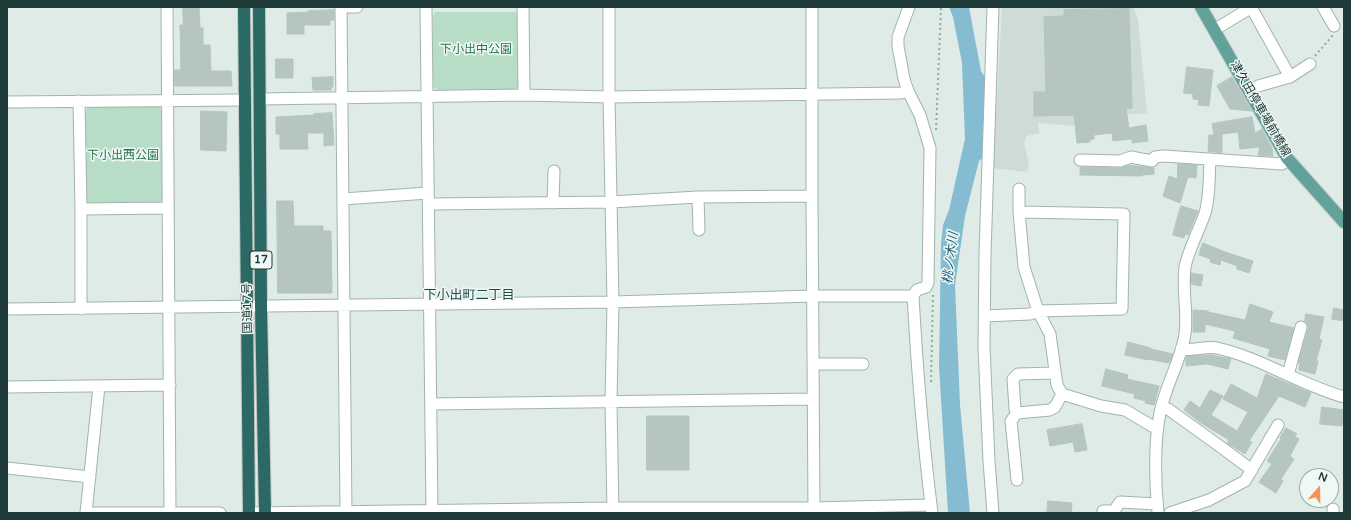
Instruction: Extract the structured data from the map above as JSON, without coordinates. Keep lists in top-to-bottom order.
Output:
{
  "streets": {
    "highway": ["17", "国道17号"],
    "main road": ["津久田停車場前橋線"]
  },
  "districts": ["下小出町二丁目"],
  "water": ["桃ノ木川"],
  "parks": ["下小出中公園", "下小出西公園"],
  "north": "top"
}
